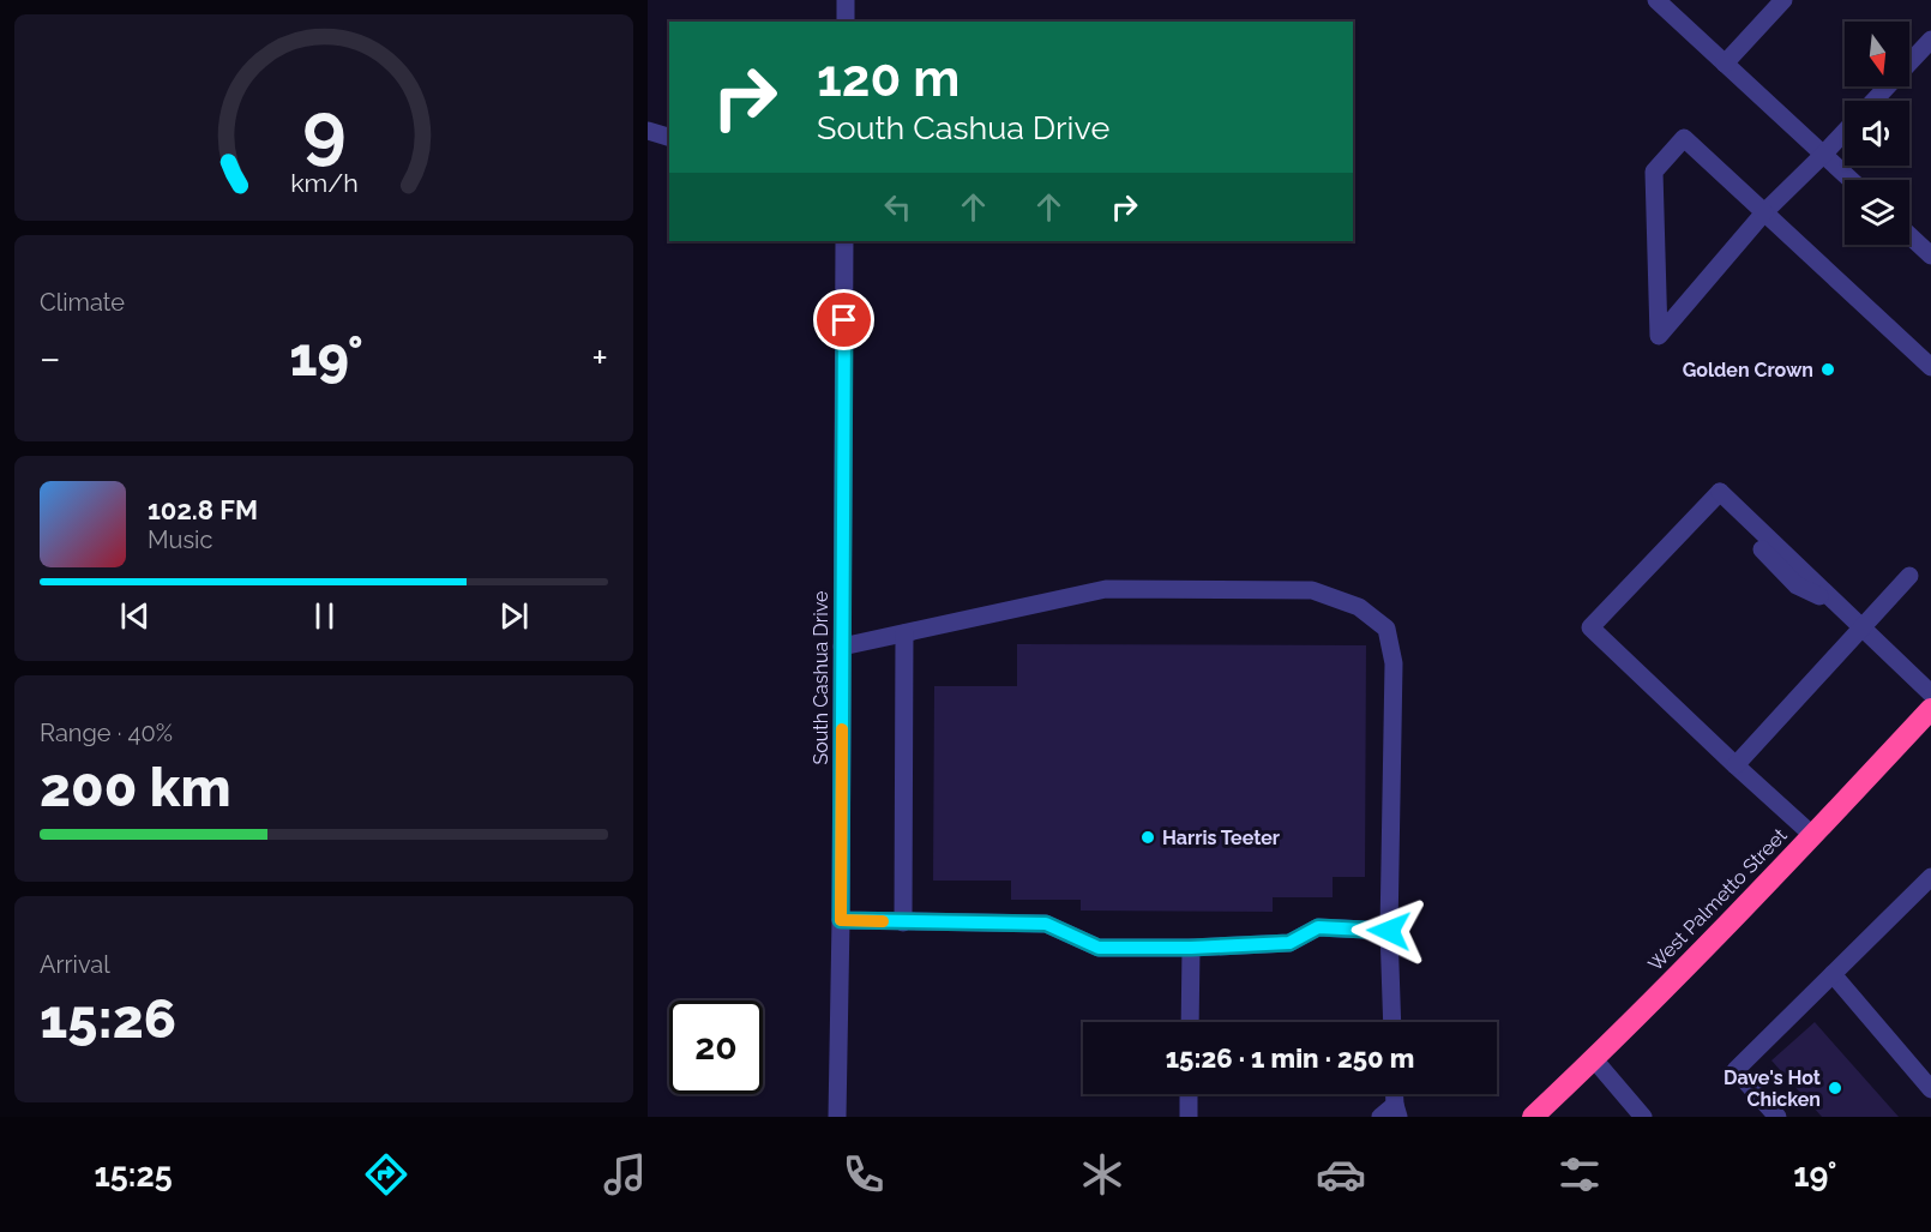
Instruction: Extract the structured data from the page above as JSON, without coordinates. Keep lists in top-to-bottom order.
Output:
{
  "streets": {
    "highway": ["West Palmetto Street"],
    "street": ["South Cashua Drive"]
  },
  "places": ["Golden Crown", "Harris Teeter", "Dave's Hot Chicken"],
  "north": "bottom",
  "page": {
    "turn": ["120 m", "South Cashua Drive"],
    "tile": [
      "Climate",
      ["Range · 40%", "200 km"],
      ["Arrival", "15:26"]
    ],
    "heat": ["−", "19°", "+"],
    "song": ["102.8 FM", "Music"],
    "limit": "20",
    "trip": "15:26 · 1 min · 250 m",
    "tabs": ["15:25", "19°"],
    "gauge": ["9", "km/h"]
  }
}
